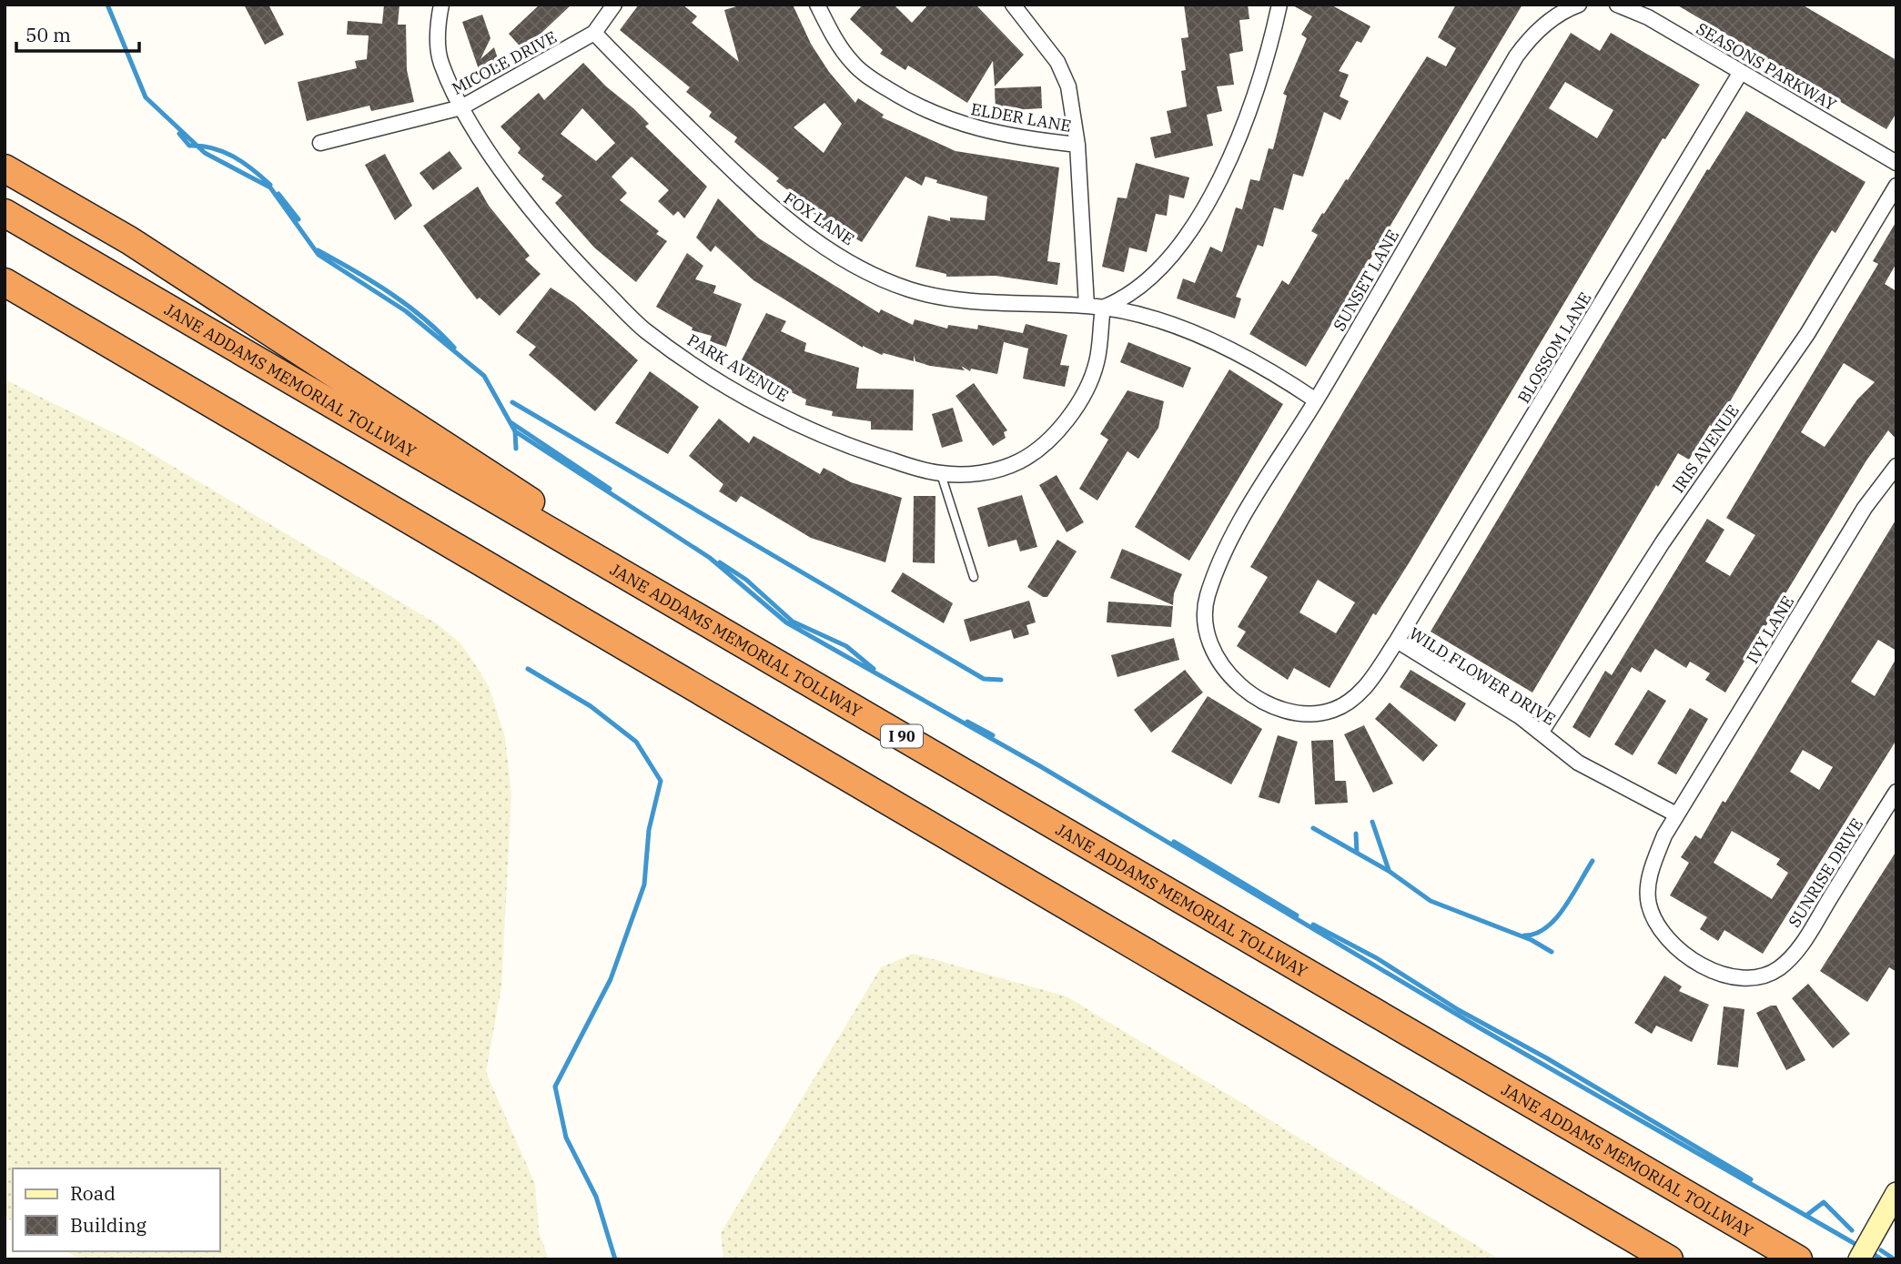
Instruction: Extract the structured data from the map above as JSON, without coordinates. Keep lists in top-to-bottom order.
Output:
{
  "streets": {
    "highway": ["JANE ADDAMS MEMORIAL TOLLWAY", "I 90"],
    "street": [
      "MICOLE DRIVE",
      "SEASONS PARKWAY",
      "ELDER LANE",
      "FOX LANE",
      "SUNSET LANE",
      "BLOSSOM LANE",
      "PARK AVENUE",
      "IRIS AVENUE",
      "IVY LANE",
      "WILD FLOWER DRIVE",
      "SUNRISE DRIVE"
    ]
  },
  "crossings": [
    ["MICOLE DRIVE", "FOX LANE"],
    ["MICOLE DRIVE", "PARK AVENUE"],
    ["SEASONS PARKWAY", "BLOSSOM LANE"],
    ["SUNSET LANE", "WILD FLOWER DRIVE"],
    ["BLOSSOM LANE", "WILD FLOWER DRIVE"],
    ["IRIS AVENUE", "WILD FLOWER DRIVE"],
    ["IVY LANE", "WILD FLOWER DRIVE"],
    ["IVY LANE", "SUNRISE DRIVE"],
    ["WILD FLOWER DRIVE", "SUNRISE DRIVE"]
  ],
  "legend": ["Road", "Building"],
  "scale_bar": "50 m"
}
